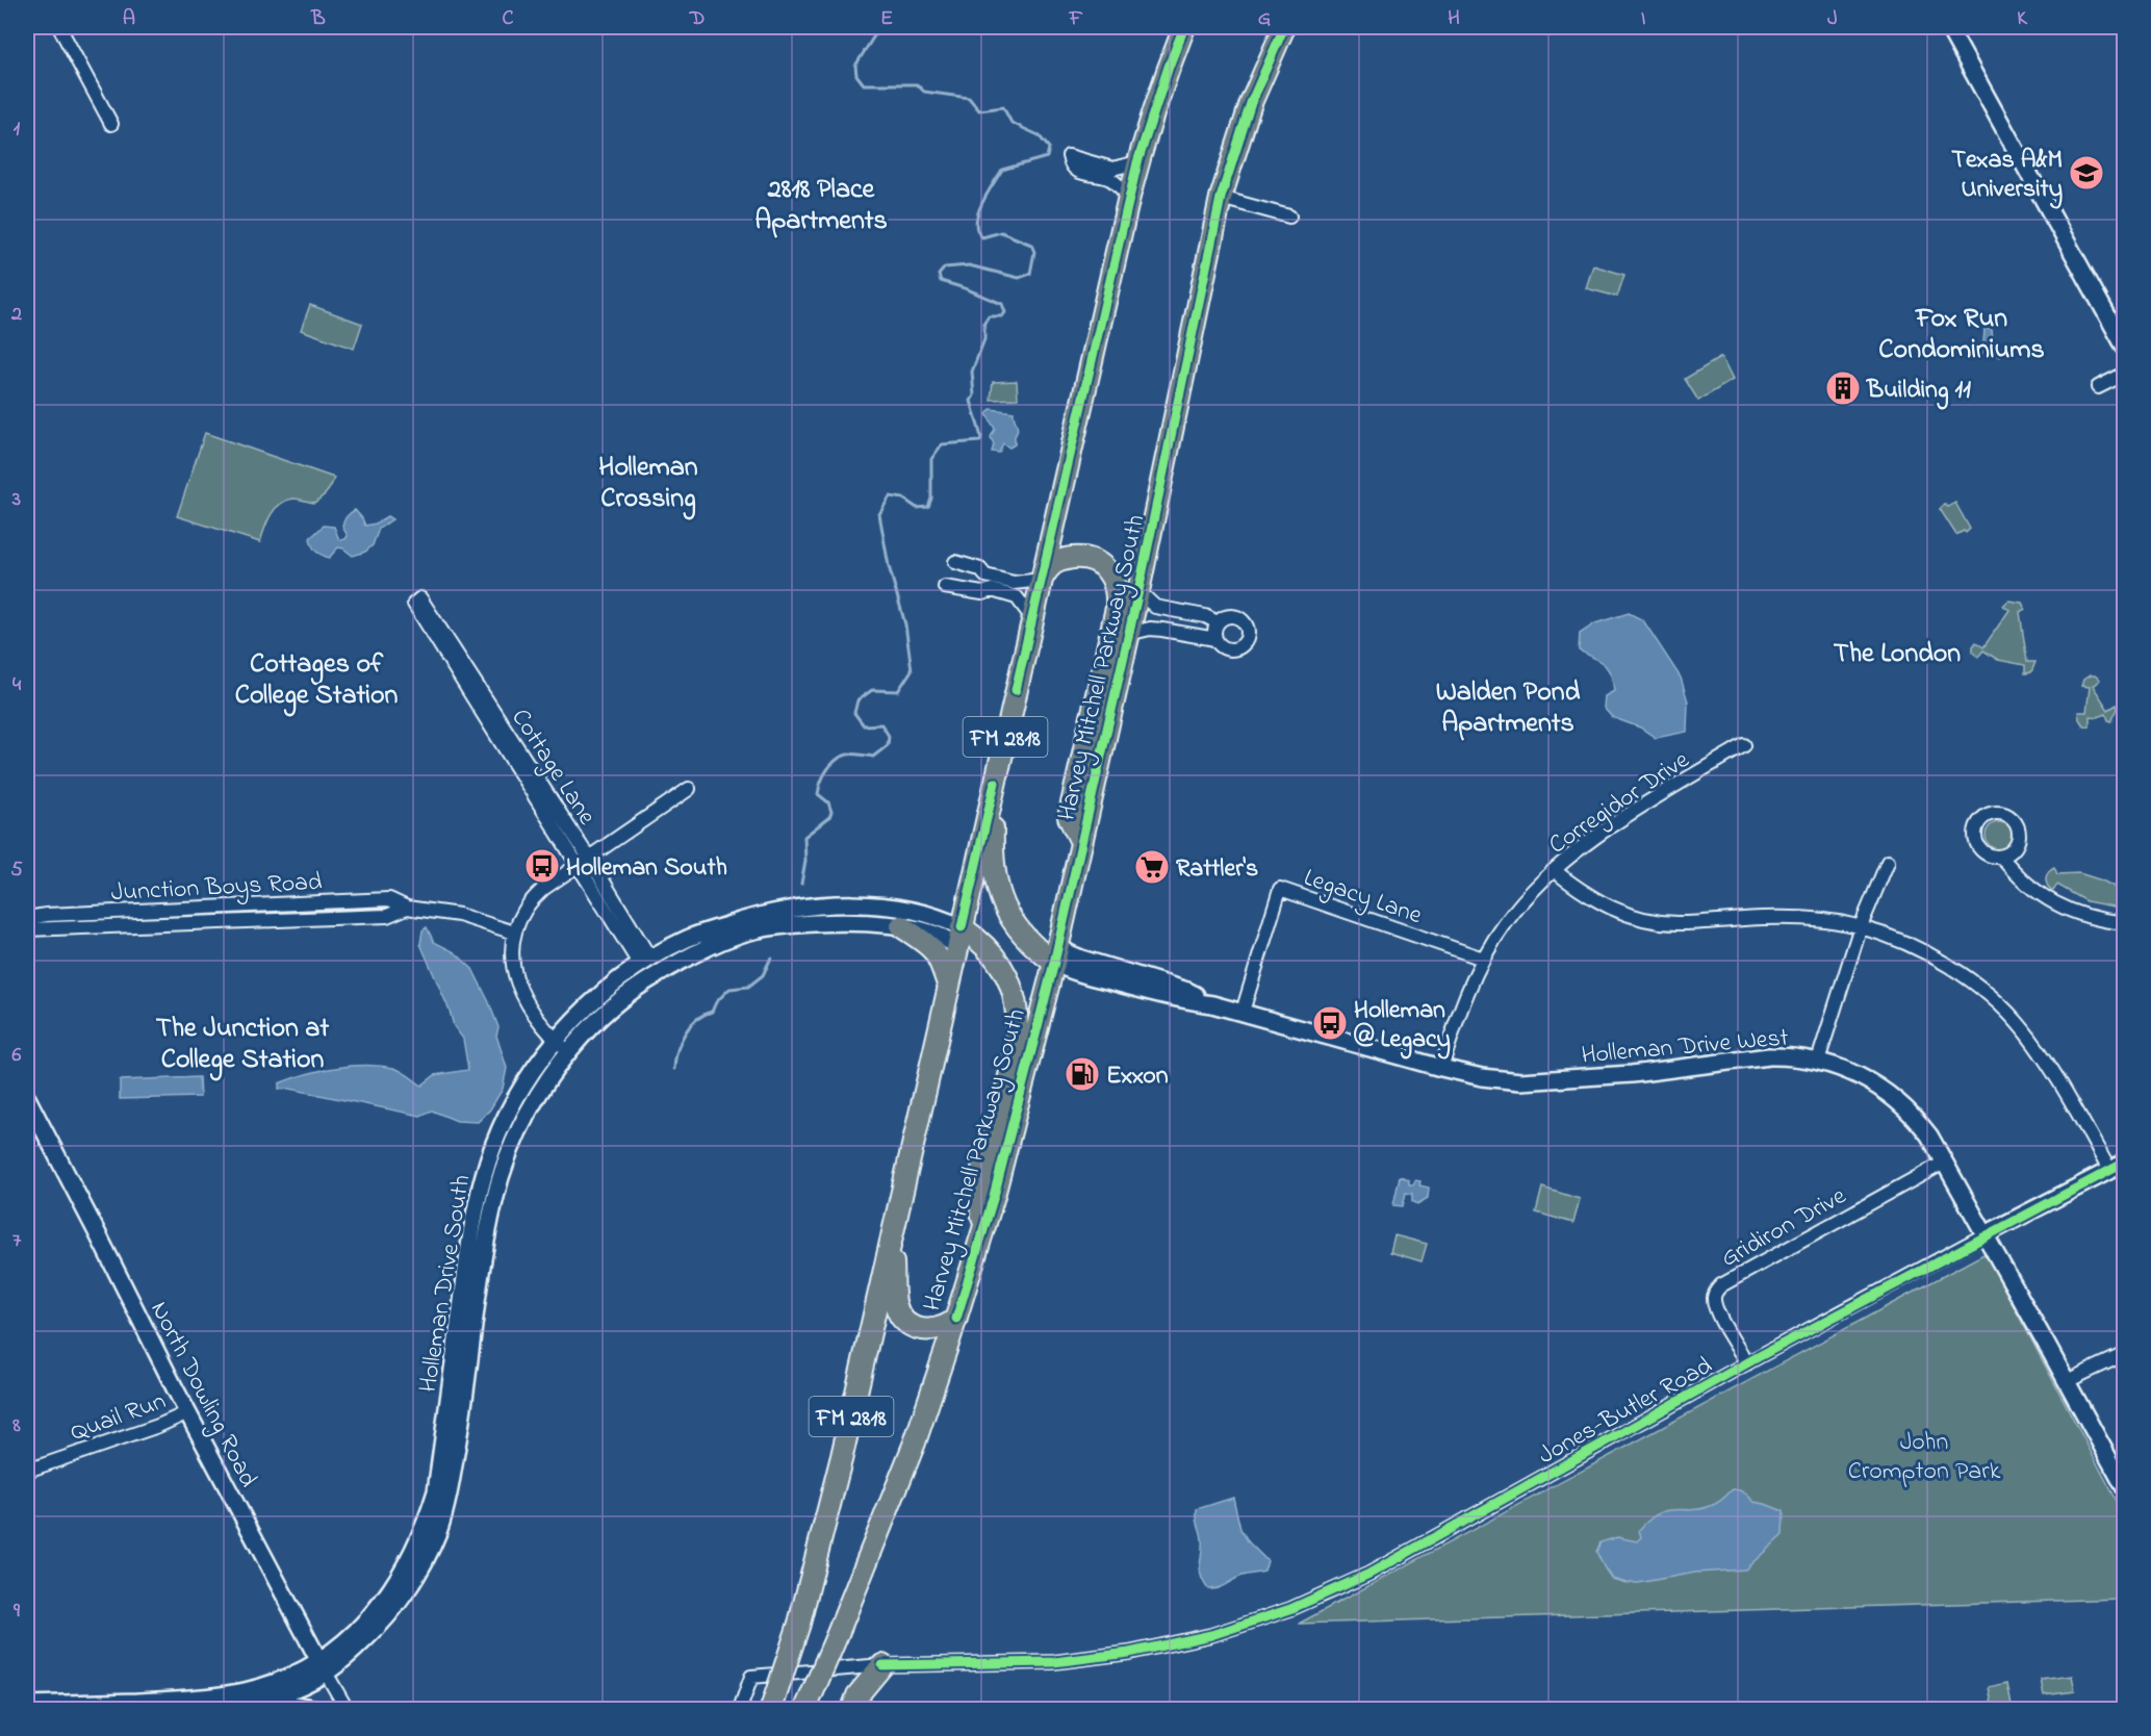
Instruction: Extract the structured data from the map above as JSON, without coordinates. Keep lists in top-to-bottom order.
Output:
{
  "streets": {
    "highway": ["Harvey Mitchell Parkway South", "FM 2818"],
    "street": [
      "Cottage Lane",
      "Corregidor Drive",
      "Junction Boys Road",
      "Legacy Lane",
      "Holleman Drive West",
      "Gridiron Drive",
      "Holleman Drive South",
      "North Dowling Road",
      "Jones-Butler Road",
      "Quail Run"
    ]
  },
  "crossings": [
    ["Harvey Mitchell Parkway South", "Holleman Drive West"],
    ["FM 2818", "Holleman Drive South"],
    ["Cottage Lane", "Holleman Drive South"],
    ["Corregidor Drive", "Legacy Lane"],
    ["Corregidor Drive", "Holleman Drive West"],
    ["Legacy Lane", "Holleman Drive West"],
    ["Holleman Drive West", "Gridiron Drive"],
    ["Holleman Drive West", "Jones-Butler Road"],
    ["Gridiron Drive", "Jones-Butler Road"],
    ["Holleman Drive South", "North Dowling Road"],
    ["North Dowling Road", "Quail Run"]
  ],
  "districts": [
    "2818 Place Apartments",
    "Fox Run Condominiums",
    "Holleman Crossing",
    "The London",
    "Cottages of College Station",
    "Walden Pond Apartments",
    "The Junction at College Station"
  ],
  "parks": ["John Crompton Park"],
  "places": {
    "school or university": ["Texas A&M University"],
    "building": ["Building 11"],
    "bus stop": ["Holleman South", "Holleman @ Legacy"],
    "supermarket": ["Rattler's"],
    "fuel station": ["Exxon"]
  },
  "grid": {
    "columns": [
      "A",
      "B",
      "C",
      "D",
      "E",
      "F",
      "G",
      "H",
      "I",
      "J",
      "K"
    ],
    "rows": [
      "1",
      "2",
      "3",
      "4",
      "5",
      "6",
      "7",
      "8",
      "9"
    ]
  }
}
